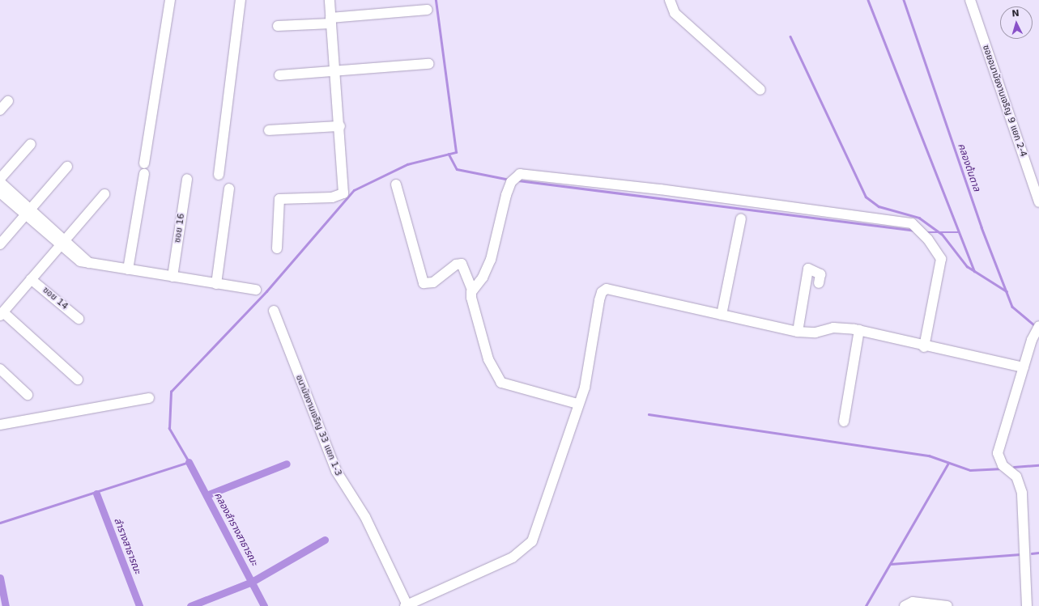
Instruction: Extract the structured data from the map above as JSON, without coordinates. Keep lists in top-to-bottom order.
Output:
{
  "streets": {
    "street": [
      "ซอยอนามัยงามเจริญ 9 แยก 2-4",
      "ซอย 16",
      "ซอย 14",
      "อนามัยงามเจริญ 33 แยก 1-3"
    ]
  },
  "water": ["คลองต้นตาล", "คลองลำรางสาธารณะ", "ลำรางสาธารณะ"],
  "north": "top"
}
